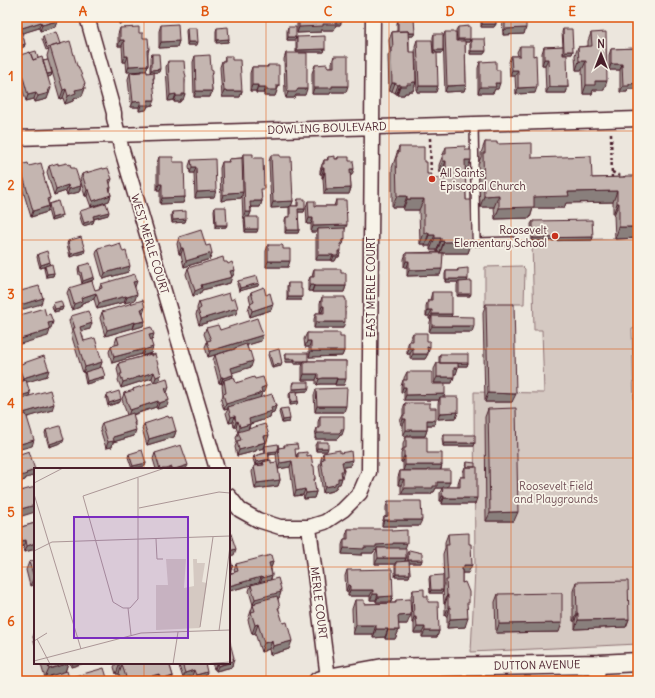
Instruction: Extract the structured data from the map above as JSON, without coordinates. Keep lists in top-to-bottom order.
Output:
{
  "streets": {
    "street": [
      "DOWLING BOULEVARD",
      "WEST MERLE COURT",
      "EAST MERLE COURT",
      "MERLE COURT",
      "DUTTON AVENUE"
    ]
  },
  "crossings": [
    ["DOWLING BOULEVARD", "WEST MERLE COURT"],
    ["DOWLING BOULEVARD", "EAST MERLE COURT"],
    ["EAST MERLE COURT", "MERLE COURT"],
    ["MERLE COURT", "DUTTON AVENUE"]
  ],
  "parks": ["Roosevelt Field and Playgrounds"],
  "places": ["All Saints Episcopal Church", "Roosevelt Elementary School"],
  "north": "top",
  "grid": {
    "columns": [
      "A",
      "B",
      "C",
      "D",
      "E"
    ],
    "rows": [
      "1",
      "2",
      "3",
      "4",
      "5",
      "6"
    ]
  }
}
